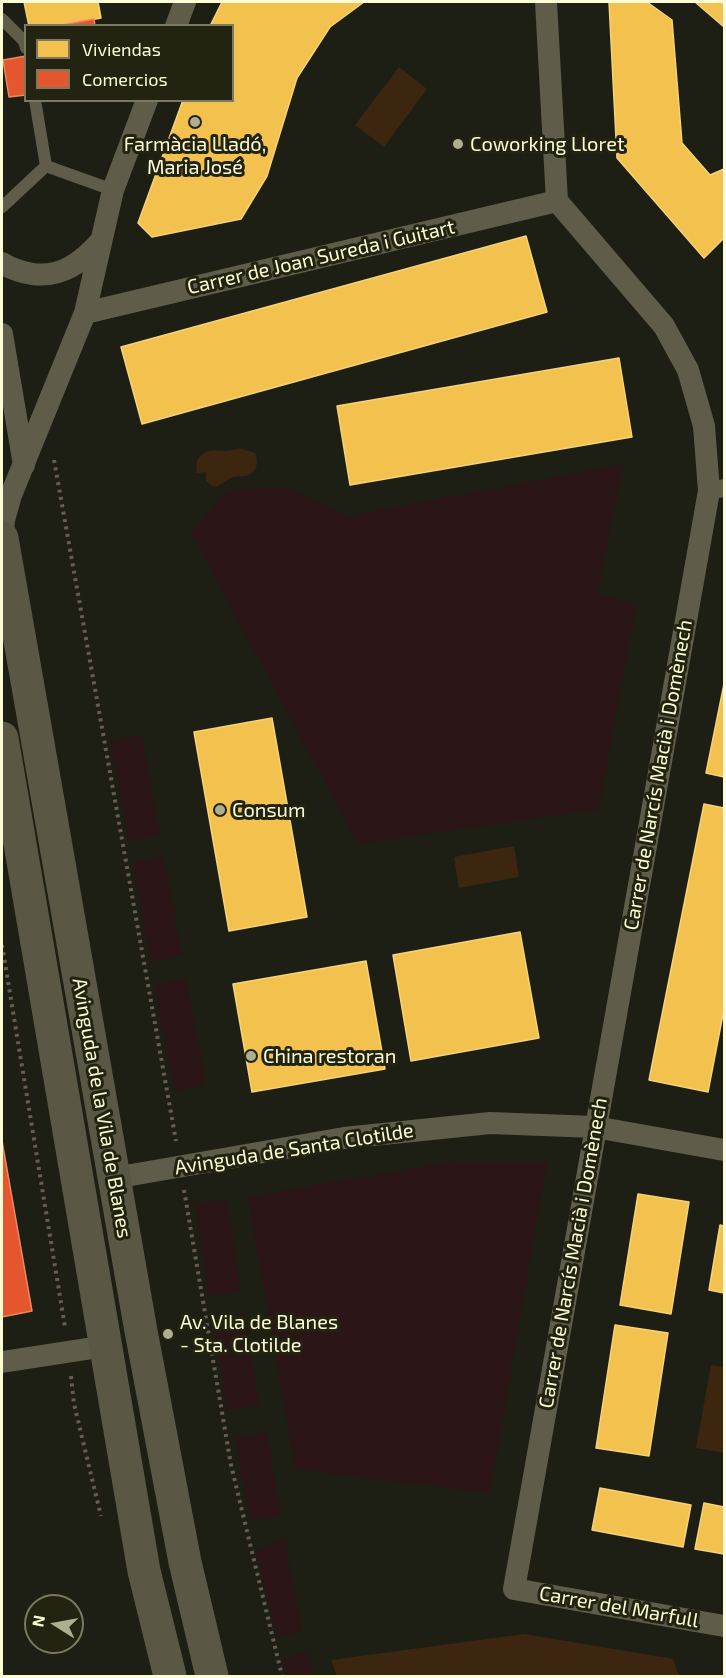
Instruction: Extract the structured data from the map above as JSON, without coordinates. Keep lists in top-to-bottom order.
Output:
{
  "streets": {
    "main road": ["Avinguda de la Vila de Blanes"],
    "street": [
      "Carrer de Joan Sureda i Guitart",
      "Carrer de Narcís Macià i Domènech",
      "Avinguda de Santa Clotilde",
      "Carrer del Marfull"
    ]
  },
  "crossings": [
    ["Carrer de Joan Sureda i Guitart", "Carrer de Narcís Macià i Domènech"],
    ["Carrer de Narcís Macià i Domènech", "Avinguda de Santa Clotilde"],
    ["Carrer de Narcís Macià i Domènech", "Carrer del Marfull"],
    ["Avinguda de la Vila de Blanes", "Avinguda de Santa Clotilde"]
  ],
  "places": [
    "Farmàcia Lladó, Maria José",
    "Coworking Lloret",
    "Consum",
    "China restoran",
    "Av. Vila de Blanes - Sta. Clotilde"
  ],
  "legend": ["Viviendas", "Comercios"],
  "north": "left"
}
